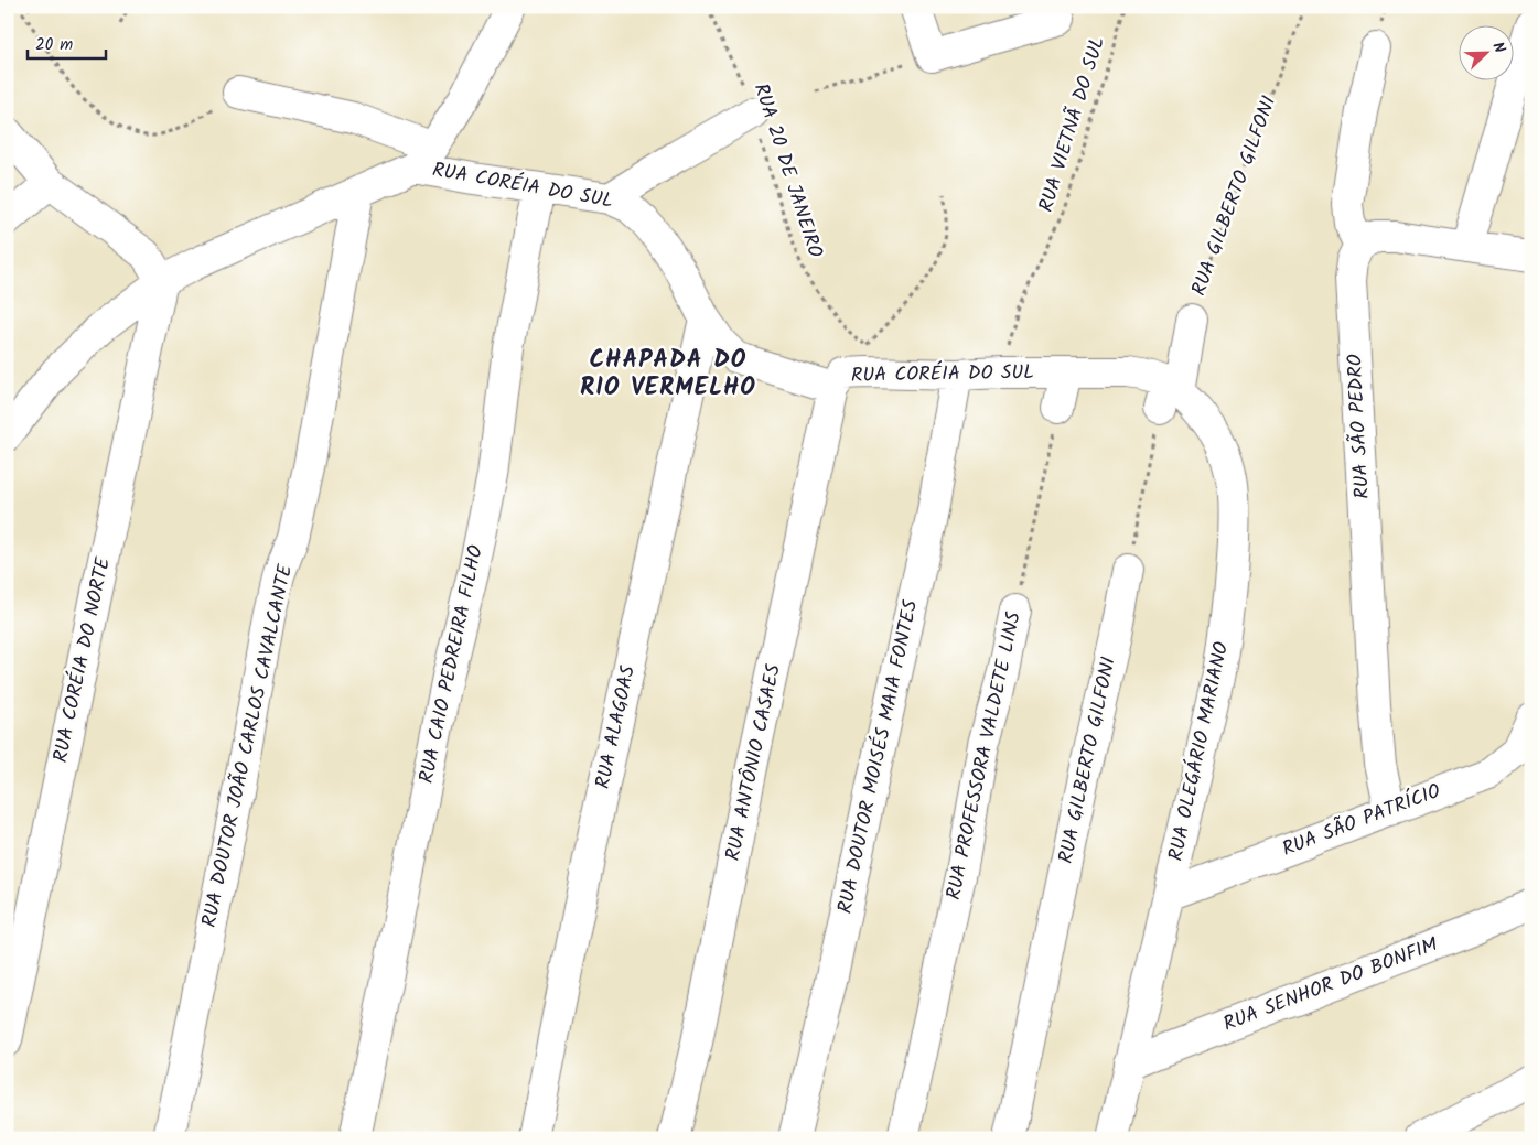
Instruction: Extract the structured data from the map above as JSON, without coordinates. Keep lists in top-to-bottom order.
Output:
{
  "streets": {
    "street": [
      "RUA CORÉIA DO SUL",
      "RUA GILBERTO GILFONI",
      "RUA SÃO PEDRO",
      "RUA CORÉIA DO NORTE",
      "RUA CAIO PEDREIRA FILHO",
      "RUA ALAGOAS",
      "RUA DOUTOR JOÃO CARLOS CAVALCANTE",
      "RUA OLEGÁRIO MARIANO",
      "RUA PROFESSORA VALDETE LINS",
      "RUA DOUTOR MOISÉS MAIA FONTES",
      "RUA ANTÔNIO CASAES",
      "RUA SÃO PATRÍCIO",
      "RUA SENHOR DO BONFIM"
    ],
    "path": ["RUA VIETNÃ DO SUL", "RUA 20 DE JANEIRO"]
  },
  "crossings": [
    ["RUA VIETNÃ DO SUL", "RUA CORÉIA DO SUL"],
    ["RUA 20 DE JANEIRO", "RUA CORÉIA DO SUL"],
    ["RUA CORÉIA DO SUL", "RUA GILBERTO GILFONI"],
    ["RUA CORÉIA DO SUL", "RUA CORÉIA DO NORTE"],
    ["RUA CORÉIA DO SUL", "RUA CAIO PEDREIRA FILHO"],
    ["RUA CORÉIA DO SUL", "RUA ALAGOAS"],
    ["RUA CORÉIA DO SUL", "RUA DOUTOR JOÃO CARLOS CAVALCANTE"],
    ["RUA CORÉIA DO SUL", "RUA OLEGÁRIO MARIANO"],
    ["RUA CORÉIA DO SUL", "RUA DOUTOR MOISÉS MAIA FONTES"],
    ["RUA CORÉIA DO SUL", "RUA ANTÔNIO CASAES"],
    ["RUA GILBERTO GILFONI", "RUA OLEGÁRIO MARIANO"],
    ["RUA SÃO PEDRO", "RUA SÃO PATRÍCIO"],
    ["RUA OLEGÁRIO MARIANO", "RUA SÃO PATRÍCIO"],
    ["RUA OLEGÁRIO MARIANO", "RUA SENHOR DO BONFIM"]
  ],
  "districts": ["CHAPADA DO RIO VERMELHO"],
  "scale_bar": "20 m",
  "north": "top right"
}
